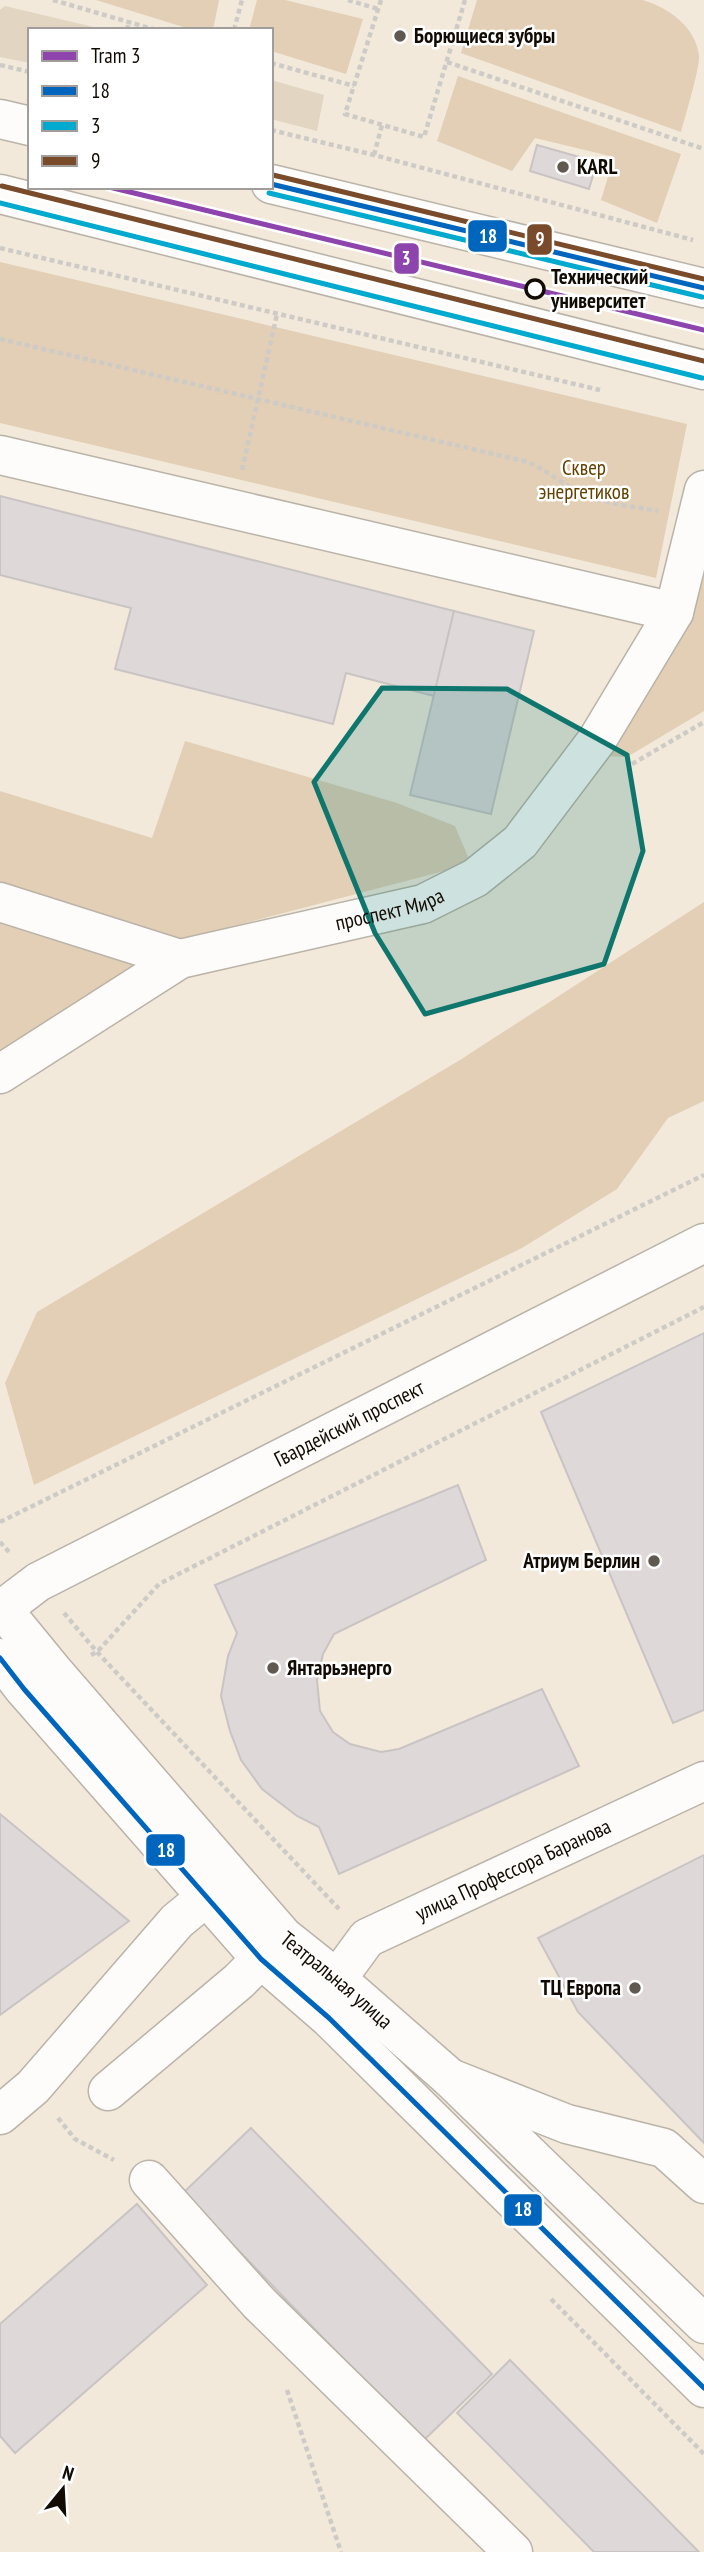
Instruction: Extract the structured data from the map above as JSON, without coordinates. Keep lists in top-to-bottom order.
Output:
{
  "streets": {
    "main road": [
      "проспект Мира",
      "Гвардейский проспект",
      "улица Профессора Баранова",
      "Театральная улица"
    ]
  },
  "crossings": [
    ["Гвардейский проспект", "Театральная улица"],
    ["улица Профессора Баранова", "Театральная улица"]
  ],
  "parks": ["Сквер энергетиков"],
  "places": [
    "Борющиеся зубры",
    "KARL",
    "Технический университет",
    "Атриум Берлин",
    "Янтарьэнерго",
    "ТЦ Европа"
  ],
  "lines": [
    "transit line 9",
    "transit line 18",
    "tram line 3",
    "transit line 3"
  ],
  "legend": [
    "Tram 3",
    "18",
    "3",
    "9"
  ],
  "north": "top"
}
